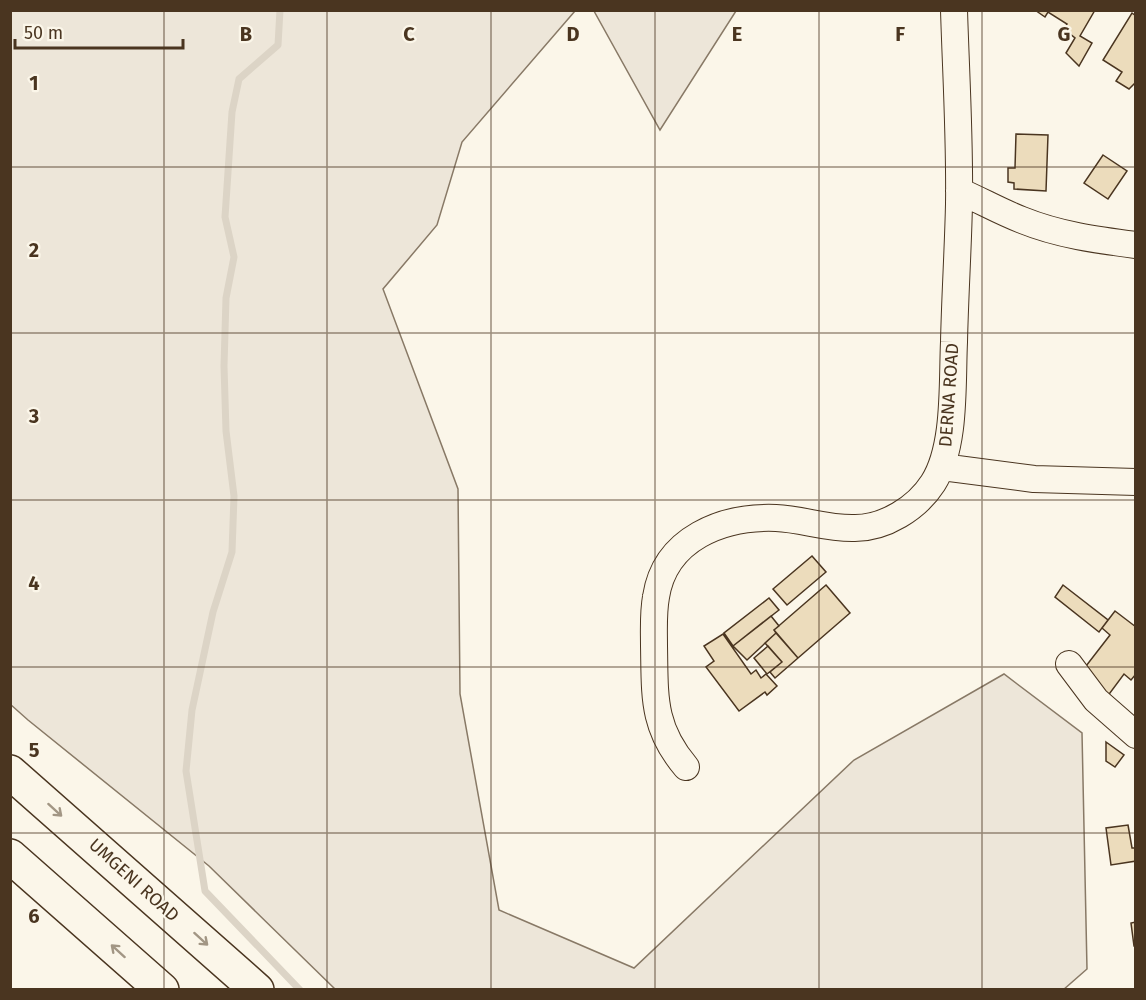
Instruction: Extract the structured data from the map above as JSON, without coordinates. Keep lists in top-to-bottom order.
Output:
{
  "streets": {
    "highway": ["UMGENI ROAD"],
    "street": ["DERNA ROAD"]
  },
  "scale_bar": "50 m",
  "grid": {
    "columns": [
      "B",
      "C",
      "D",
      "E",
      "F",
      "G"
    ],
    "rows": [
      "1",
      "2",
      "3",
      "4",
      "5",
      "6"
    ]
  }
}
